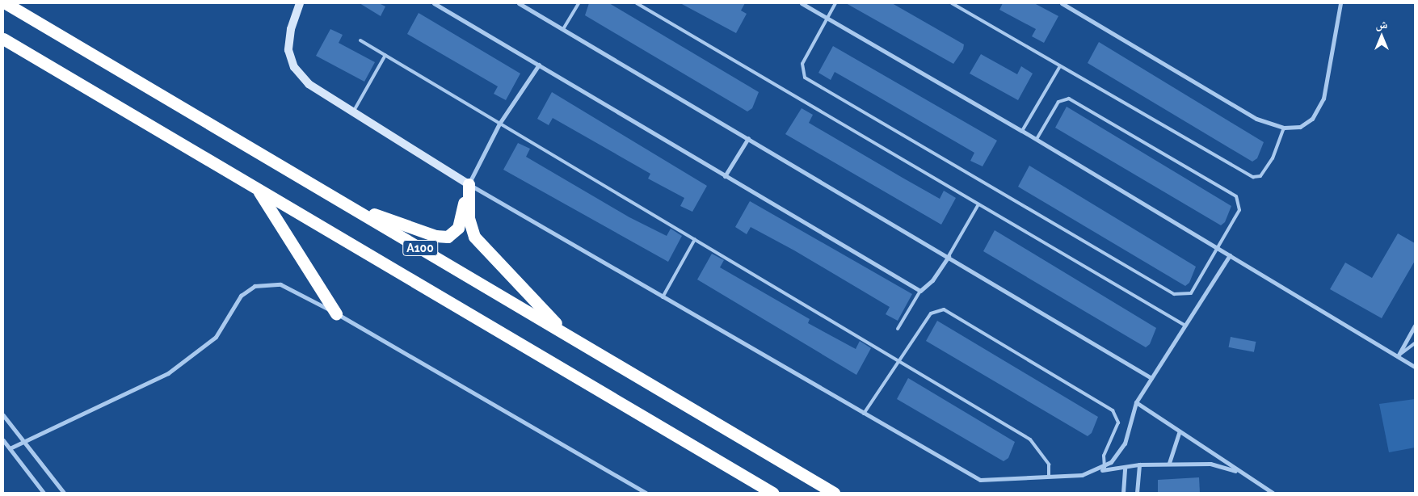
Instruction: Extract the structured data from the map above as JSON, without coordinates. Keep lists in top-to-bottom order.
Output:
{
  "streets": {
    "highway": ["A100"]
  },
  "north": "top"
}
